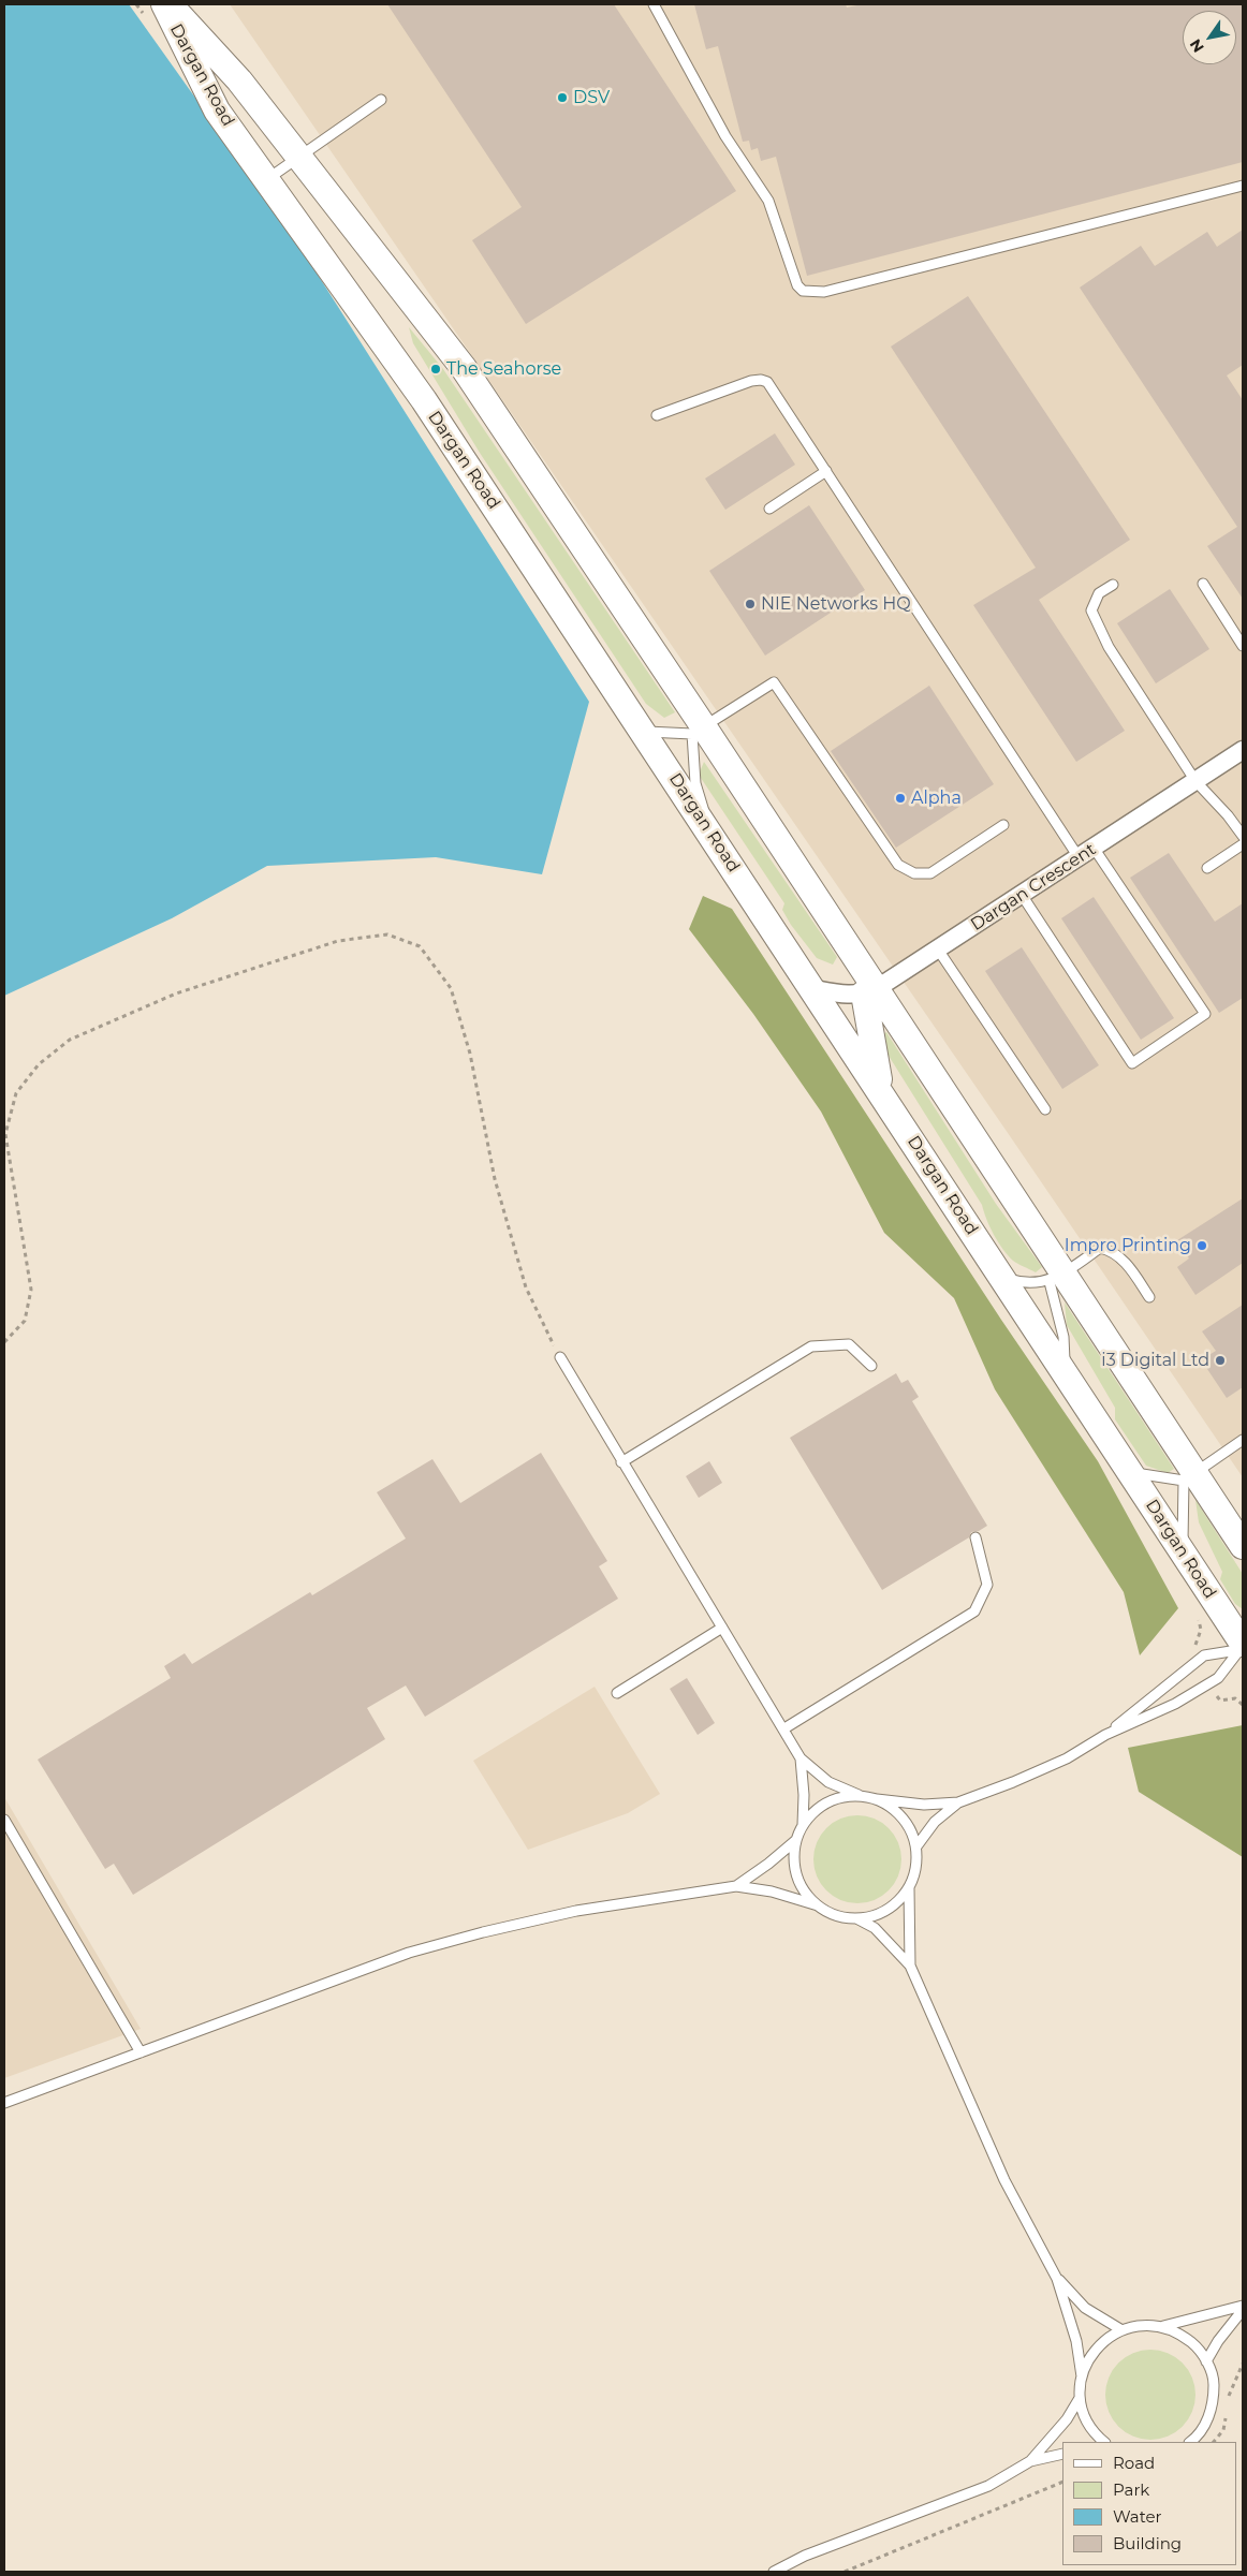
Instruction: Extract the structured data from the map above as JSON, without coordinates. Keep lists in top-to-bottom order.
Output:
{
  "streets": {
    "street": ["Dargan Road", "Dargan Crescent"]
  },
  "crossings": [
    ["Dargan Road", "Dargan Crescent"]
  ],
  "places": [
    "DSV",
    "The Seahorse",
    "NIE Networks HQ",
    "Alpha",
    "Impro Printing",
    "i3 Digital Ltd"
  ],
  "legend": [
    "Road",
    "Park",
    "Water",
    "Building"
  ],
  "north": "bottom left"
}
